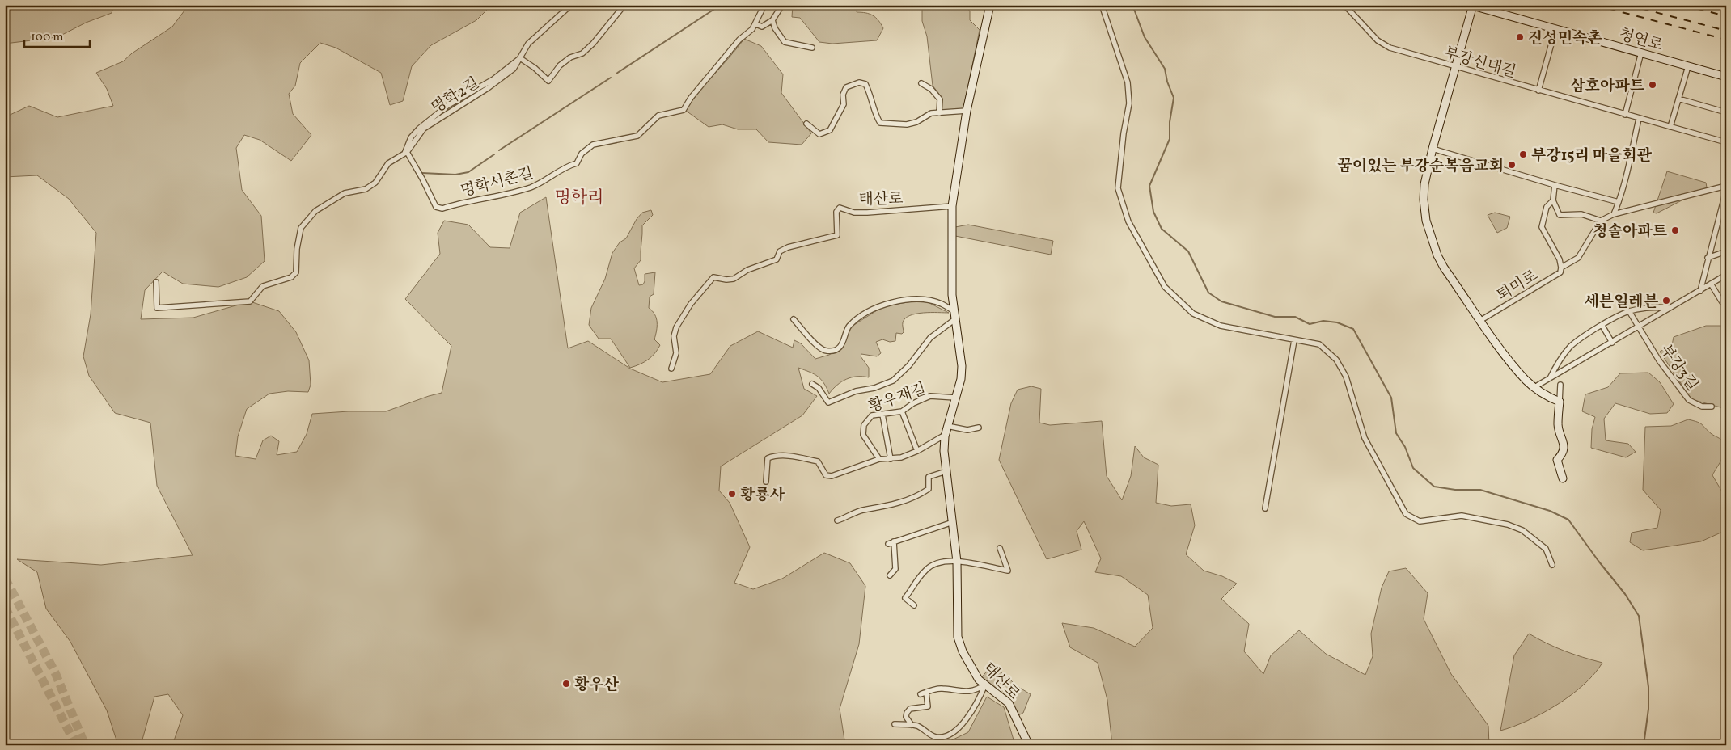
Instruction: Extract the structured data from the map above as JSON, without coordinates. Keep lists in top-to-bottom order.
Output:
{
  "streets": {
    "street": [
      "청연로",
      "부강신대길",
      "명학2길",
      "명학서촌길",
      "태산로",
      "퇴미로",
      "부강3길",
      "황우재길"
    ]
  },
  "crossings": [
    ["명학2길", "명학서촌길"],
    ["태산로", "황우재길"]
  ],
  "districts": ["명학리"],
  "places": [
    "진성민속촌",
    "삼호아파트",
    "부강15리 마을회관",
    "꿈이있는 부강순복음교회",
    "청솔아파트",
    "세븐일레븐",
    "황룡사",
    "황우산"
  ],
  "scale_bar": "100 m"
}
